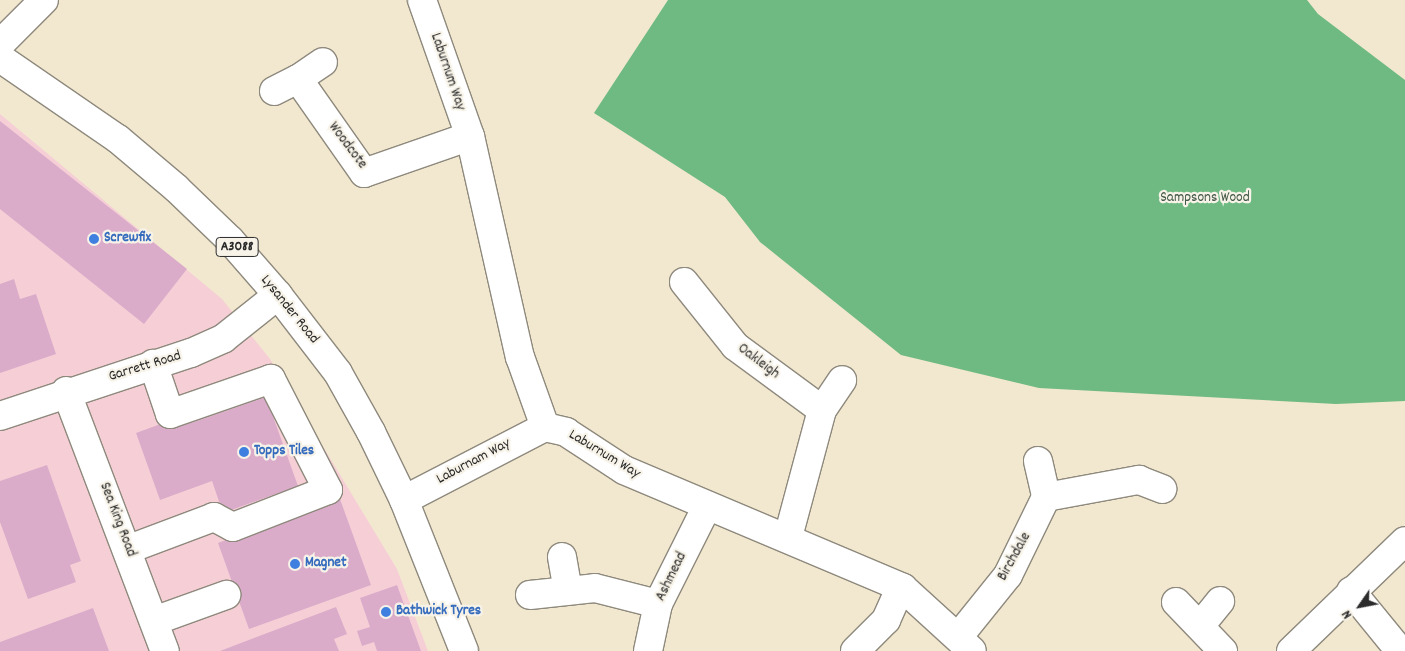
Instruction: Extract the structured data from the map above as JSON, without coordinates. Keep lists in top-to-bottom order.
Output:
{
  "streets": {
    "street": [
      "Laburnum Way",
      "Woodcote",
      "A3088",
      "Lysander Road",
      "Oakleigh",
      "Garrett Road",
      "Laburnam Way",
      "Sea King Road",
      "Birchdale",
      "Ashmead"
    ]
  },
  "crossings": [
    ["Laburnum Way", "Woodcote"],
    ["Laburnum Way", "Laburnam Way"],
    ["Laburnum Way", "Birchdale"],
    ["Laburnum Way", "Ashmead"],
    ["Lysander Road", "Garrett Road"],
    ["Lysander Road", "Laburnam Way"],
    ["Garrett Road", "Sea King Road"]
  ],
  "parks": ["Sampsons Wood"],
  "places": [
    "Screwfix",
    "Topps Tiles",
    "Magnet",
    "Bathwick Tyres"
  ],
  "north": "bottom left"
}
